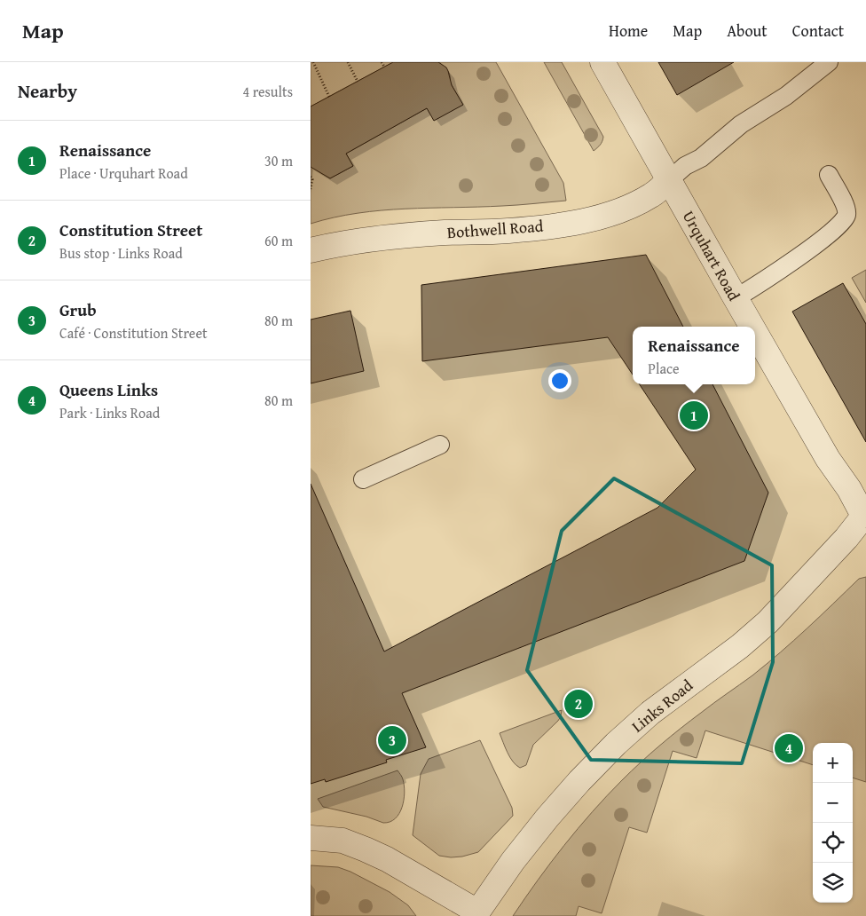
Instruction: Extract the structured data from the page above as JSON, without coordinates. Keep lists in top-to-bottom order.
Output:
{
  "streets": {
    "street": ["Bothwell Road", "Urquhart Road", "Links Road"]
  },
  "crossings": [
    ["Bothwell Road", "Urquhart Road"],
    ["Urquhart Road", "Links Road"]
  ],
  "page": {
    "header": "Map",
    "nav": [
      "Home",
      "Map",
      "About",
      "Contact"
    ],
    "heading": ["Nearby", "4 results"],
    "list": [
      {
        "mark": "1",
        "name": "Renaissance",
        "note": "Place · Urquhart Road",
        "value": "30 m"
      },
      {
        "mark": "2",
        "name": "Constitution Street",
        "note": "Bus stop · Links Road",
        "value": "60 m"
      },
      {
        "mark": "3",
        "name": "Grub",
        "note": "Café · Constitution Street",
        "value": "80 m"
      },
      {
        "mark": "4",
        "name": "Queens Links",
        "note": "Park · Links Road",
        "value": "80 m"
      }
    ],
    "popup": ["Renaissance", "Place"],
    "pins": [
      "1",
      "2",
      "3",
      "4"
    ],
    "map_buttons": ["+", "−"]
  }
}
